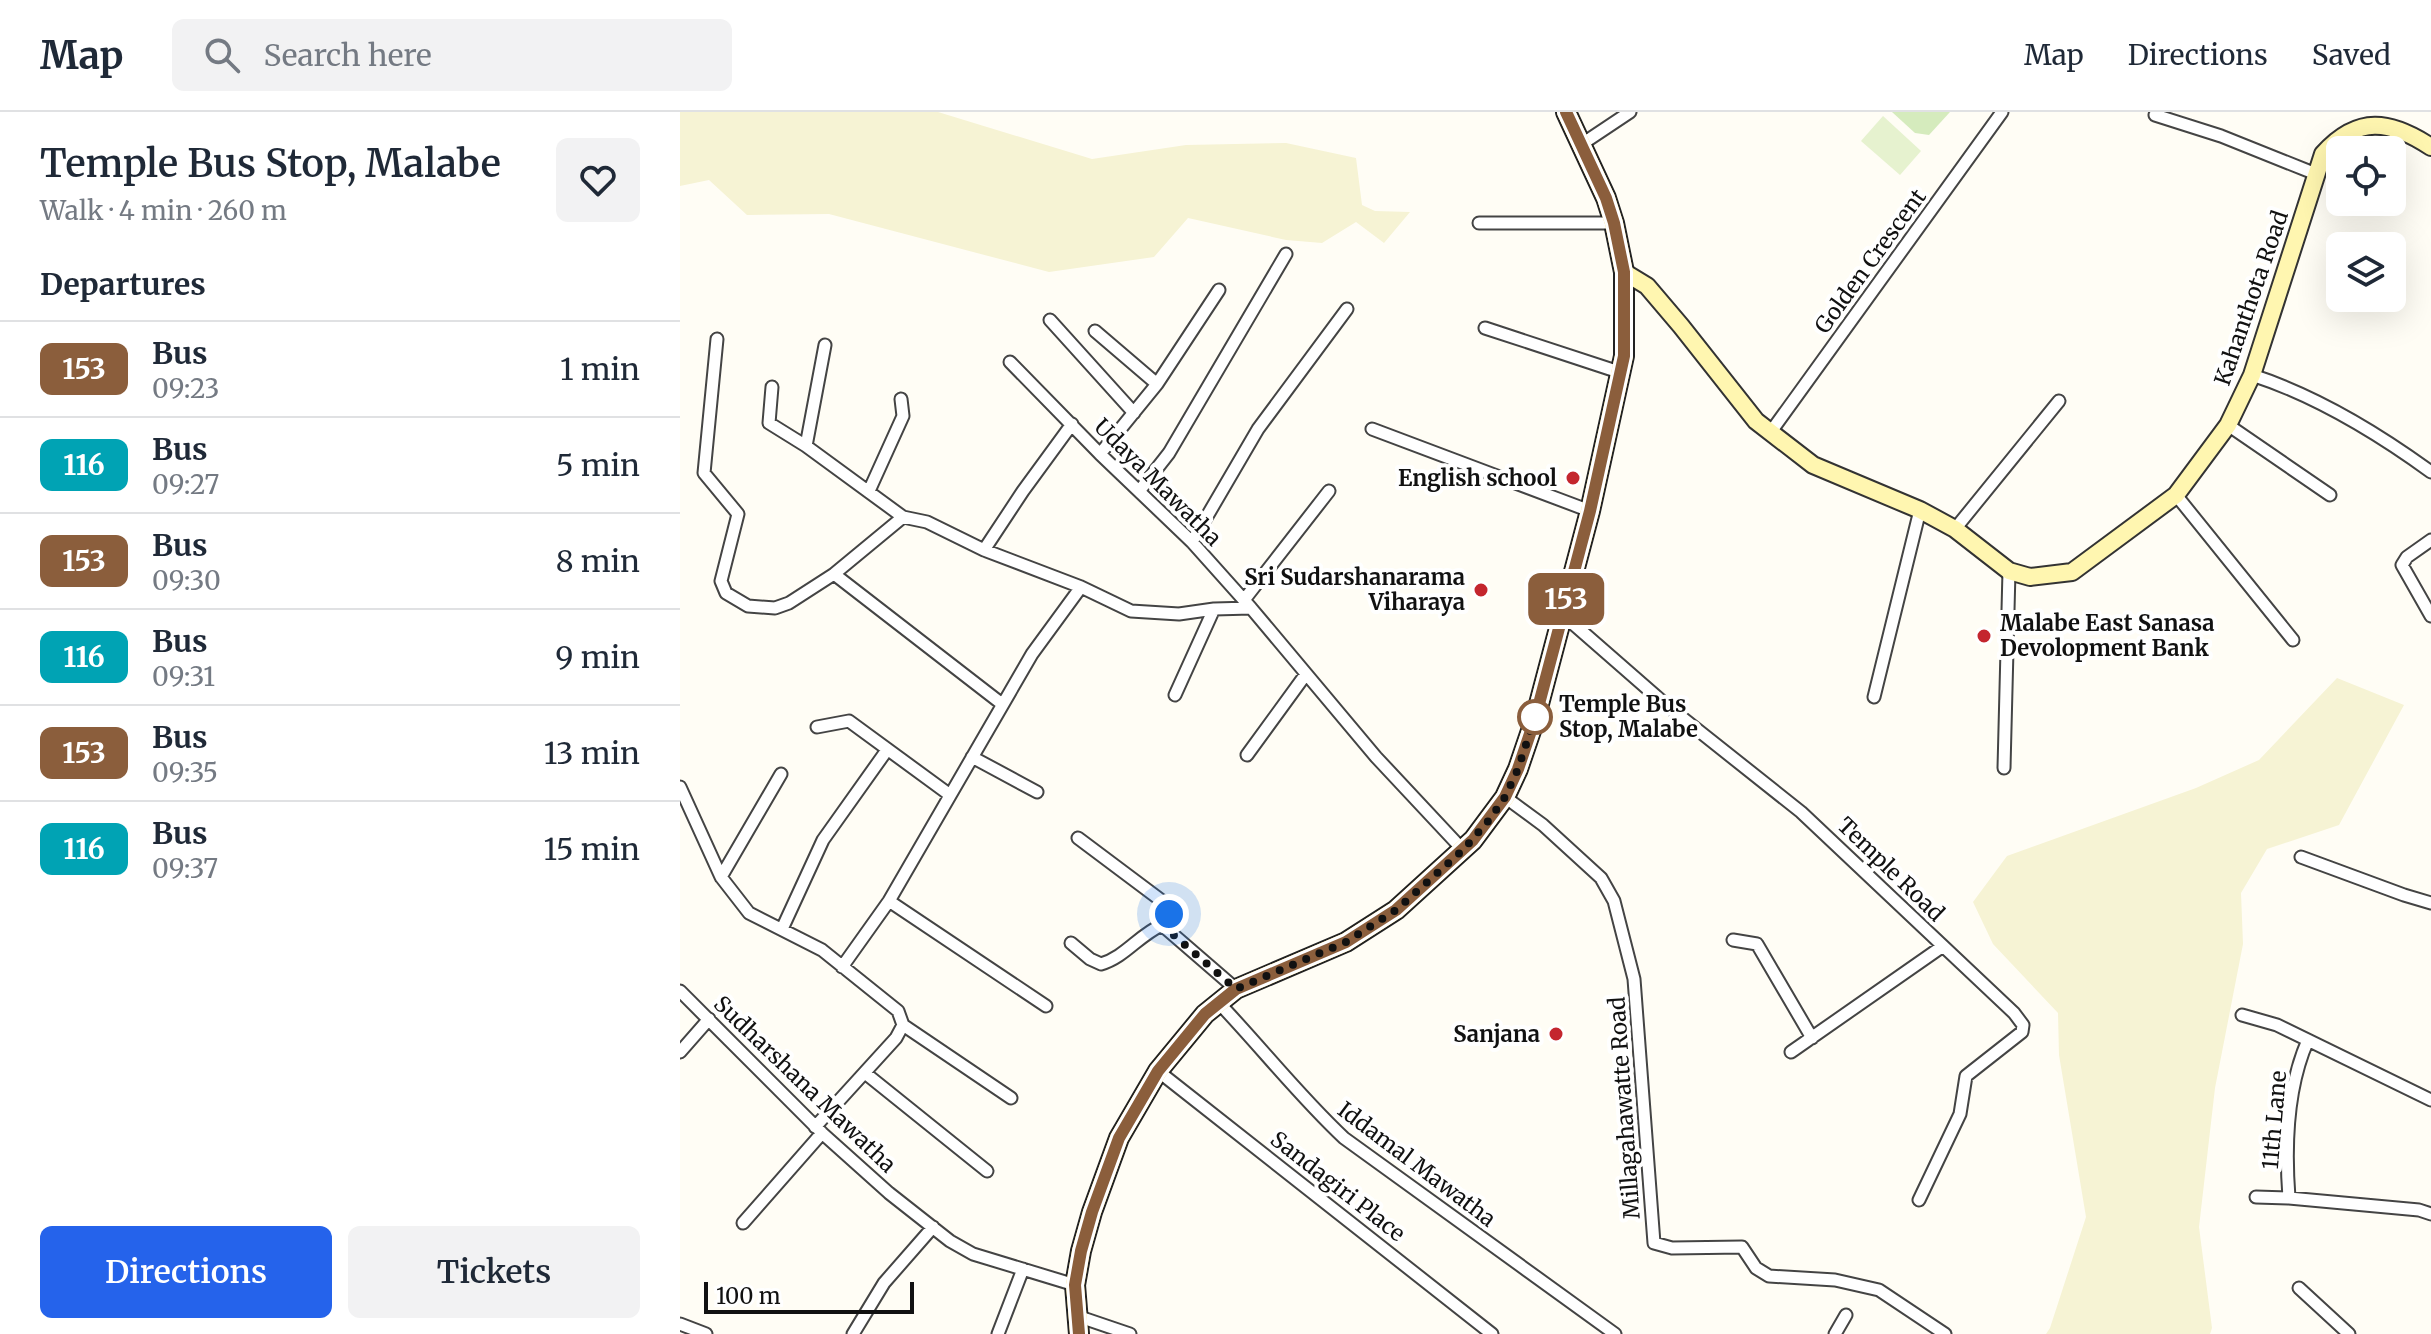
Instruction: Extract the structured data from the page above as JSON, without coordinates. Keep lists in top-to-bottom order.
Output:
{
  "streets": {
    "main road": ["Kahanthota Road"],
    "street": [
      "Golden Crescent",
      "Udaya Mawatha",
      "Temple Road",
      "Sudharshana Mawatha",
      "Millagahawatte Road",
      "11th Lane",
      "Iddamal Mawatha",
      "Sandagiri Place"
    ]
  },
  "places": [
    "English school",
    "Sri Sudarshanarama Viharaya",
    "Malabe East Sanasa Devolopment Bank",
    "Temple Bus Stop, Malabe",
    "Sanjana"
  ],
  "lines": ["bus line 153"],
  "scale_bar": "100 m",
  "page": {
    "header": "Map",
    "search": "Search here",
    "nav": ["Map", "Directions", "Saved"],
    "heading": [
      ["Temple Bus Stop, Malabe", "Walk · 4 min · 260 m"],
      "Departures"
    ],
    "on_map": "153",
    "list": [
      {
        "mark": "153",
        "name": "Bus",
        "note": "09:23",
        "value": "1 min"
      },
      {
        "mark": "116",
        "name": "Bus",
        "note": "09:27",
        "value": "5 min"
      },
      {
        "mark": "153",
        "name": "Bus",
        "note": "09:30",
        "value": "8 min"
      },
      {
        "mark": "116",
        "name": "Bus",
        "note": "09:31",
        "value": "9 min"
      },
      {
        "mark": "153",
        "name": "Bus",
        "note": "09:35",
        "value": "13 min"
      },
      {
        "mark": "116",
        "name": "Bus",
        "note": "09:37",
        "value": "15 min"
      }
    ],
    "buttons": ["Directions", "Tickets"],
    "scale": "100 m"
  }
}
